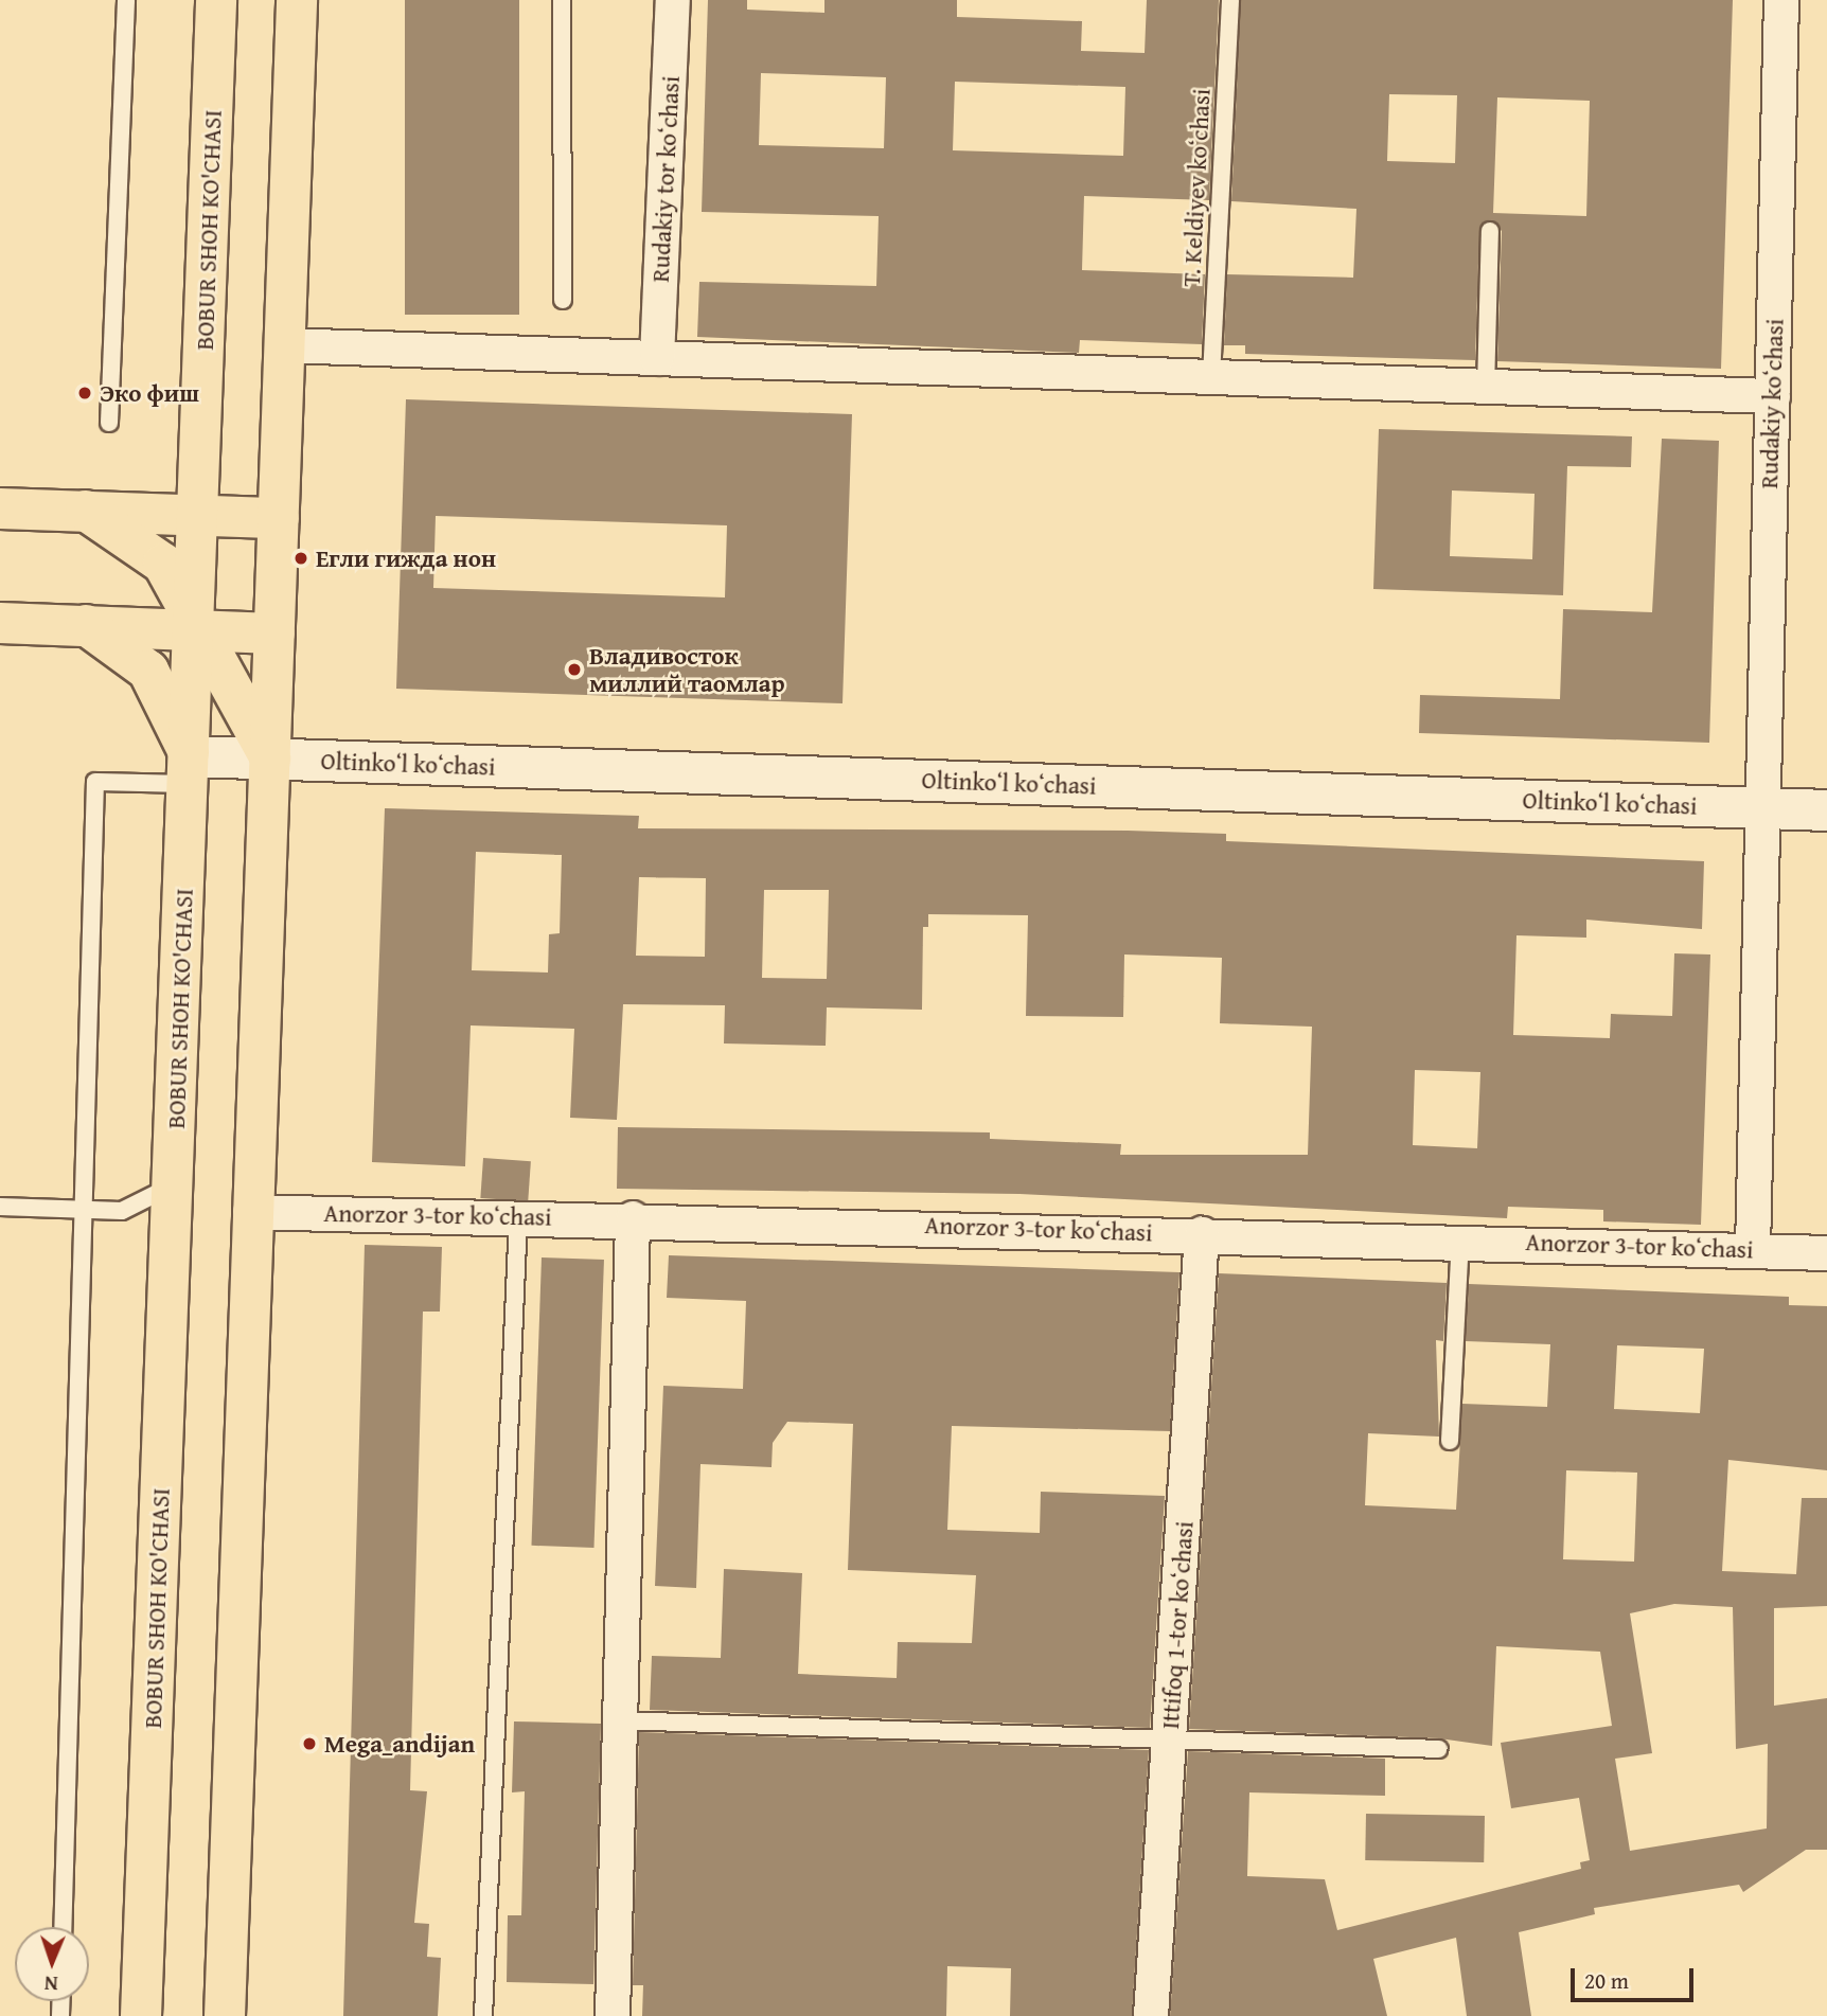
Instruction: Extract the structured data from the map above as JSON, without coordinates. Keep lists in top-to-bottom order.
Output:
{
  "streets": {
    "main road": ["BOBUR SHOH KO'CHASI", "Oltinkoʻl koʻchasi"],
    "street": [
      "Rudakiy tor koʻchasi",
      "Rudakiy koʻchasi",
      "Anorzor 3-tor koʻchasi",
      "Ittifoq 1-tor koʻchasi"
    ],
    "lane": ["T. Keldiyev koʻchasi"]
  },
  "crossings": [
    ["BOBUR SHOH KO'CHASI", "Oltinkoʻl koʻchasi"],
    ["Rudakiy koʻchasi", "Oltinkoʻl koʻchasi"],
    ["Rudakiy koʻchasi", "Anorzor 3-tor koʻchasi"],
    ["Anorzor 3-tor koʻchasi", "Ittifoq 1-tor koʻchasi"]
  ],
  "places": [
    "Эко фиш",
    "Егли гижда нон",
    "Владивосток миллий таомлар",
    "Mega_andijan"
  ],
  "scale_bar": "20 m",
  "north": "bottom"
}
